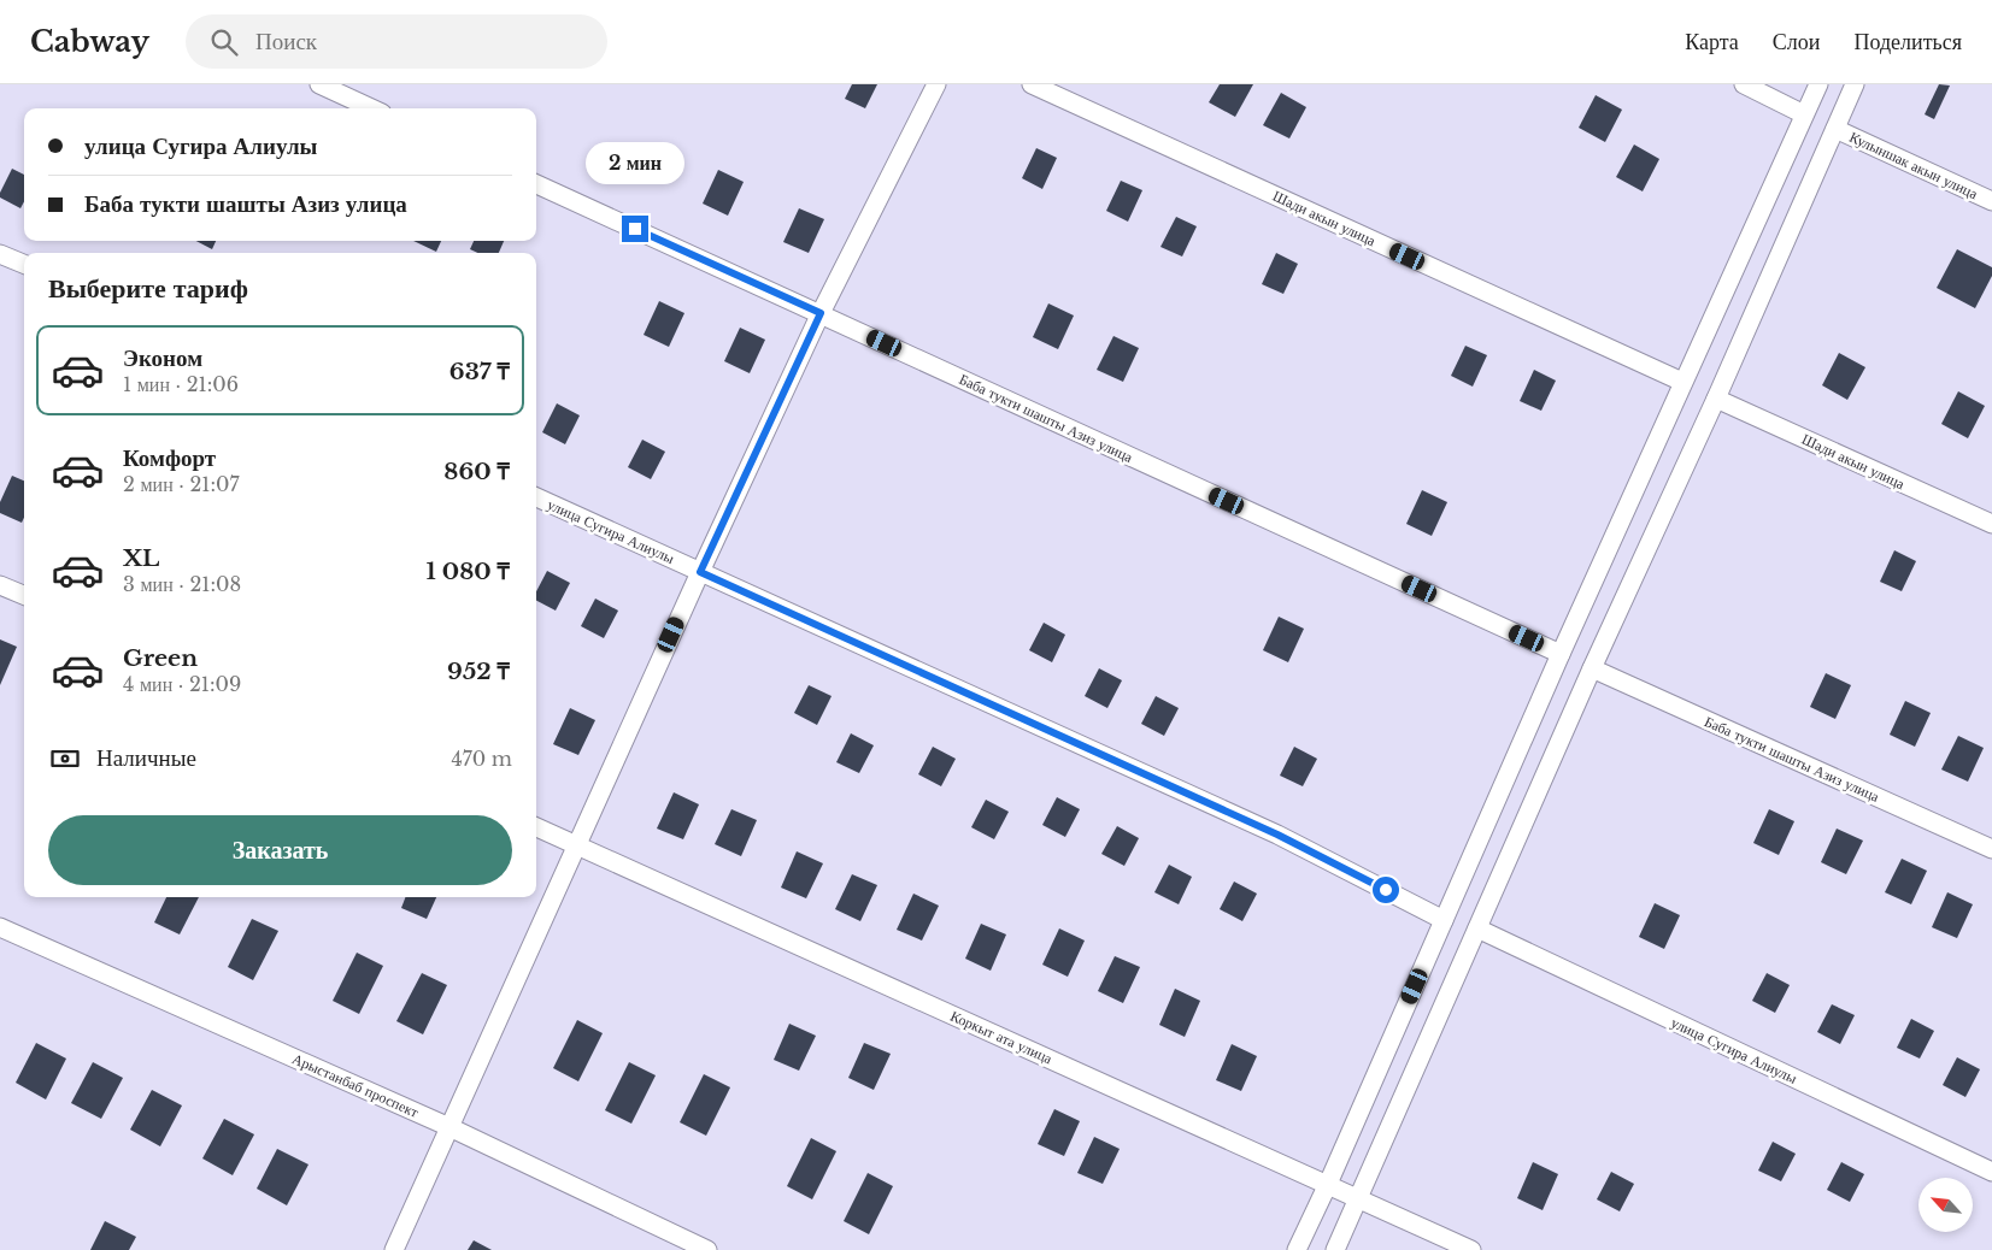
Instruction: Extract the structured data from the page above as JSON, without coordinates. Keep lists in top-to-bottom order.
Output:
{
  "streets": {
    "street": [
      "Кулыншак акын улица",
      "Шади акын улица",
      "Баба тукти шашты Азиз улица",
      "улица Сугира Алиулы",
      "Коркыт ата улица",
      "Арыстанбаб проспект"
    ]
  },
  "north": "top left",
  "page": {
    "header": "Cabway",
    "search": "Поиск",
    "nav": ["Карта", "Слои", "Поделиться"],
    "banner": ["улица Сугира Алиулы", "Баба тукти шашты Азиз улица"],
    "bubble": "2 мин",
    "heading": "Выберите тариф",
    "list": [
      {
        "name": "Эконом",
        "note": "1 мин · 21:06",
        "value": "637 ₸"
      },
      {
        "name": "Комфорт",
        "note": "2 мин · 21:07",
        "value": "860 ₸"
      },
      {
        "name": "XL",
        "note": "3 мин · 21:08",
        "value": "1 080 ₸"
      },
      {
        "name": "Green",
        "note": "4 мин · 21:09",
        "value": "952 ₸"
      }
    ],
    "pay": ["Наличные", "470 m"],
    "buttons": "Заказать"
  }
}
